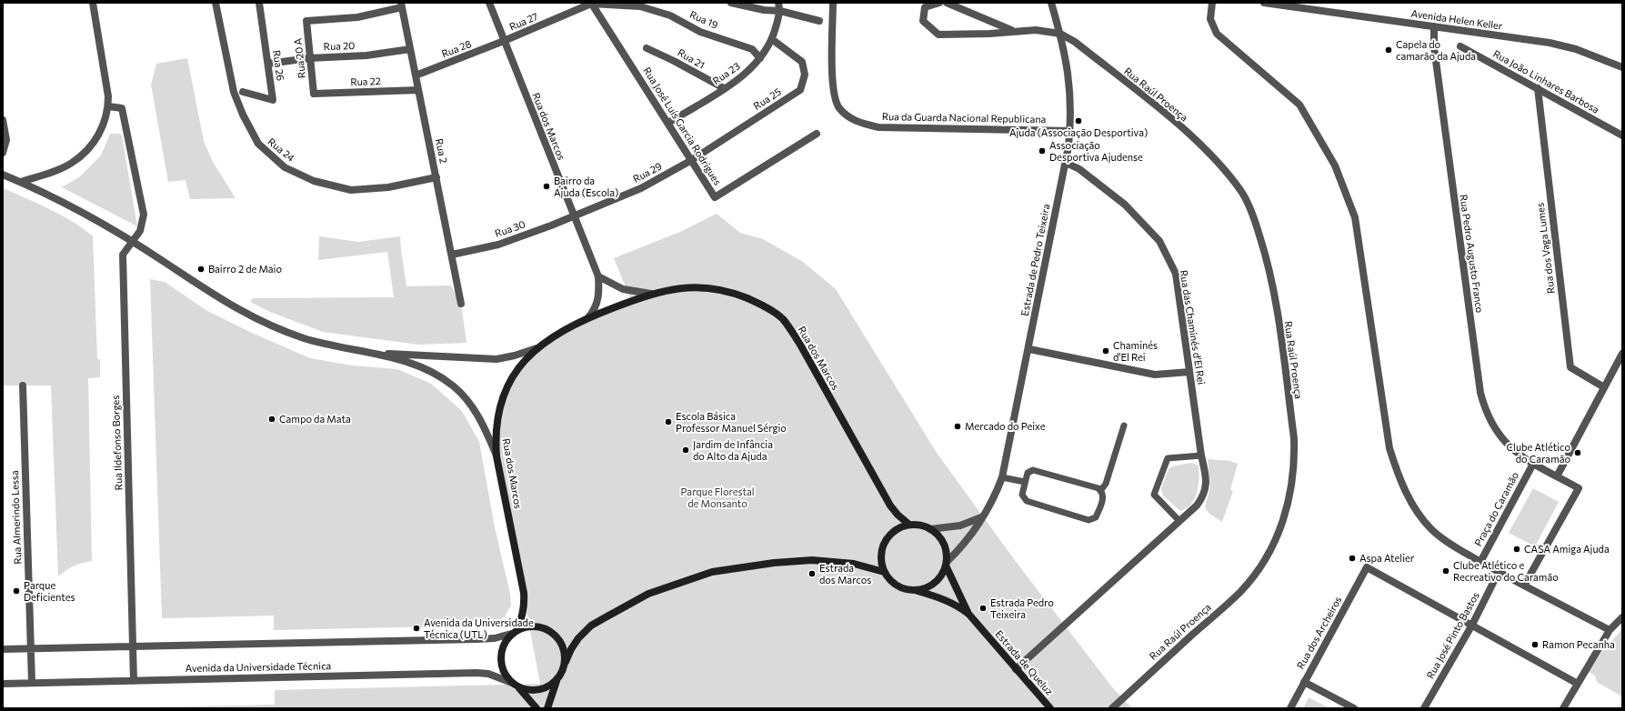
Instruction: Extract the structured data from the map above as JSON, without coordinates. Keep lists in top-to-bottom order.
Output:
{
  "streets": {
    "street": [
      "Rua 19",
      "Avenida Helen Keller",
      "Rua 27",
      "Rua 20",
      "Rua 28",
      "Rua 20 A",
      "Rua 21",
      "Rua 26",
      "Rua 23",
      "Rua 22",
      "Rua João Linhares Barbosa",
      "Rua Raúl Proença",
      "Rua 25",
      "Rua da Guarda Nacional Republicana",
      "Rua dos Marcos",
      "Rua José Luís Garcia Rodrigues",
      "Rua 24",
      "Rua 2",
      "Rua 29",
      "Rua 30",
      "Rua dos Vaga Lumes",
      "Rua Pedro Augusto Franco",
      "Estrada de Pedro Teixeira",
      "Rua das Chaminés d'El Rei",
      "Rua Ildefonso Borges",
      "Praça do Caramão",
      "Rua Almerindo Lessa",
      "Rua dos Archeiros",
      "Rua José Pinto Bastos",
      "Estrada de Queluz",
      "Avenida da Universidade Técnica"
    ]
  },
  "crossings": [
    ["Rua 19", "Rua 27"],
    ["Rua 19", "Rua 23"],
    ["Rua 19", "Rua José Luís Garcia Rodrigues"],
    ["Avenida Helen Keller", "Rua Pedro Augusto Franco"],
    ["Rua 27", "Rua 28"],
    ["Rua 27", "Rua dos Marcos"],
    ["Rua 27", "Rua José Luís Garcia Rodrigues"],
    ["Rua 20", "Rua 20 A"],
    ["Rua 20", "Rua 26"],
    ["Rua 20", "Rua 2"],
    ["Rua 28", "Rua dos Marcos"],
    ["Rua 28", "Rua 2"],
    ["Rua 20 A", "Rua 22"],
    ["Rua 20 A", "Rua 2"],
    ["Rua 21", "Rua 23"],
    ["Rua 23", "Rua 25"],
    ["Rua 23", "Rua José Luís Garcia Rodrigues"],
    ["Rua 22", "Rua 2"],
    ["Rua João Linhares Barbosa", "Rua dos Vaga Lumes"],
    ["Rua Raúl Proença", "Estrada de Pedro Teixeira"],
    ["Rua 25", "Rua José Luís Garcia Rodrigues"],
    ["Rua 25", "Rua 29"],
    ["Rua da Guarda Nacional Republicana", "Estrada de Pedro Teixeira"],
    ["Rua dos Marcos", "Rua 29"],
    ["Rua dos Marcos", "Rua 30"],
    ["Rua dos Marcos", "Estrada de Pedro Teixeira"],
    ["Rua dos Marcos", "Estrada de Queluz"],
    ["Rua dos Marcos", "Avenida da Universidade Técnica"],
    ["Rua José Luís Garcia Rodrigues", "Rua 29"],
    ["Rua 24", "Rua 2"],
    ["Rua 2", "Rua 30"],
    ["Rua 29", "Rua 30"],
    ["Rua Pedro Augusto Franco", "Praça do Caramão"],
    ["Estrada de Pedro Teixeira", "Rua das Chaminés d'El Rei"],
    ["Estrada de Pedro Teixeira", "Estrada de Queluz"],
    ["Rua das Chaminés d'El Rei", "Estrada de Queluz"],
    ["Rua Ildefonso Borges", "Avenida da Universidade Técnica"],
    ["Praça do Caramão", "Rua José Pinto Bastos"],
    ["Rua Almerindo Lessa", "Avenida da Universidade Técnica"],
    ["Rua dos Archeiros", "Rua José Pinto Bastos"]
  ],
  "parks": ["Parque Florestal de Monsanto"],
  "places": [
    "Capela do camarão da Ajuda",
    "Ajuda (Associação Desportiva)",
    "Associação Desportiva Ajudense",
    "Bairro da Ajuda (Escola)",
    "Bairro 2 de Maio",
    "Chaminés d'El Rei",
    "Campo da Mata",
    "Escola Básica Professor Manuel Sérgio",
    "Mercado do Peixe",
    "Jardim de Infância do Alto da Ajuda",
    "Clube Atlético do Caramão",
    "CASA Amiga Ajuda",
    "Aspa Atelier",
    "Clube Atlético e Recreativo do Caramão",
    "Estrada dos Marcos",
    "Parque Deficientes",
    "Estrada Pedro Teixeira",
    "Avenida da Universidade Técnica (UTL)",
    "Ramon Pecanha"
  ]
}
